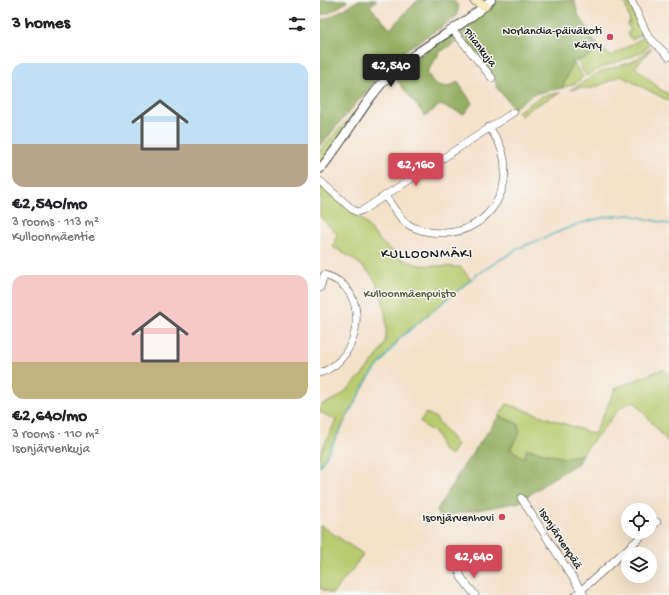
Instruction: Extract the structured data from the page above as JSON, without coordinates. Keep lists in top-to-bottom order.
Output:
{
  "streets": {
    "street": ["Piiankuja", "Isonjärvenpää"]
  },
  "districts": ["KULLOONMÄKI"],
  "parks": ["Kulloonmäenpuisto"],
  "places": ["Norlandia-päiväkoti Kärry", "Isonjärvenhovi"],
  "page": {
    "heading": "3 homes",
    "list": [
      {
        "name": "€2,540/mo",
        "note": "3 rooms · 113 m² · Kulloonmäentie"
      },
      {
        "name": "€2,640/mo",
        "note": "3 rooms · 110 m² · Isonjärvenkuja"
      }
    ],
    "price": ["€2,540", "€2,160", "€2,640"]
  }
}
